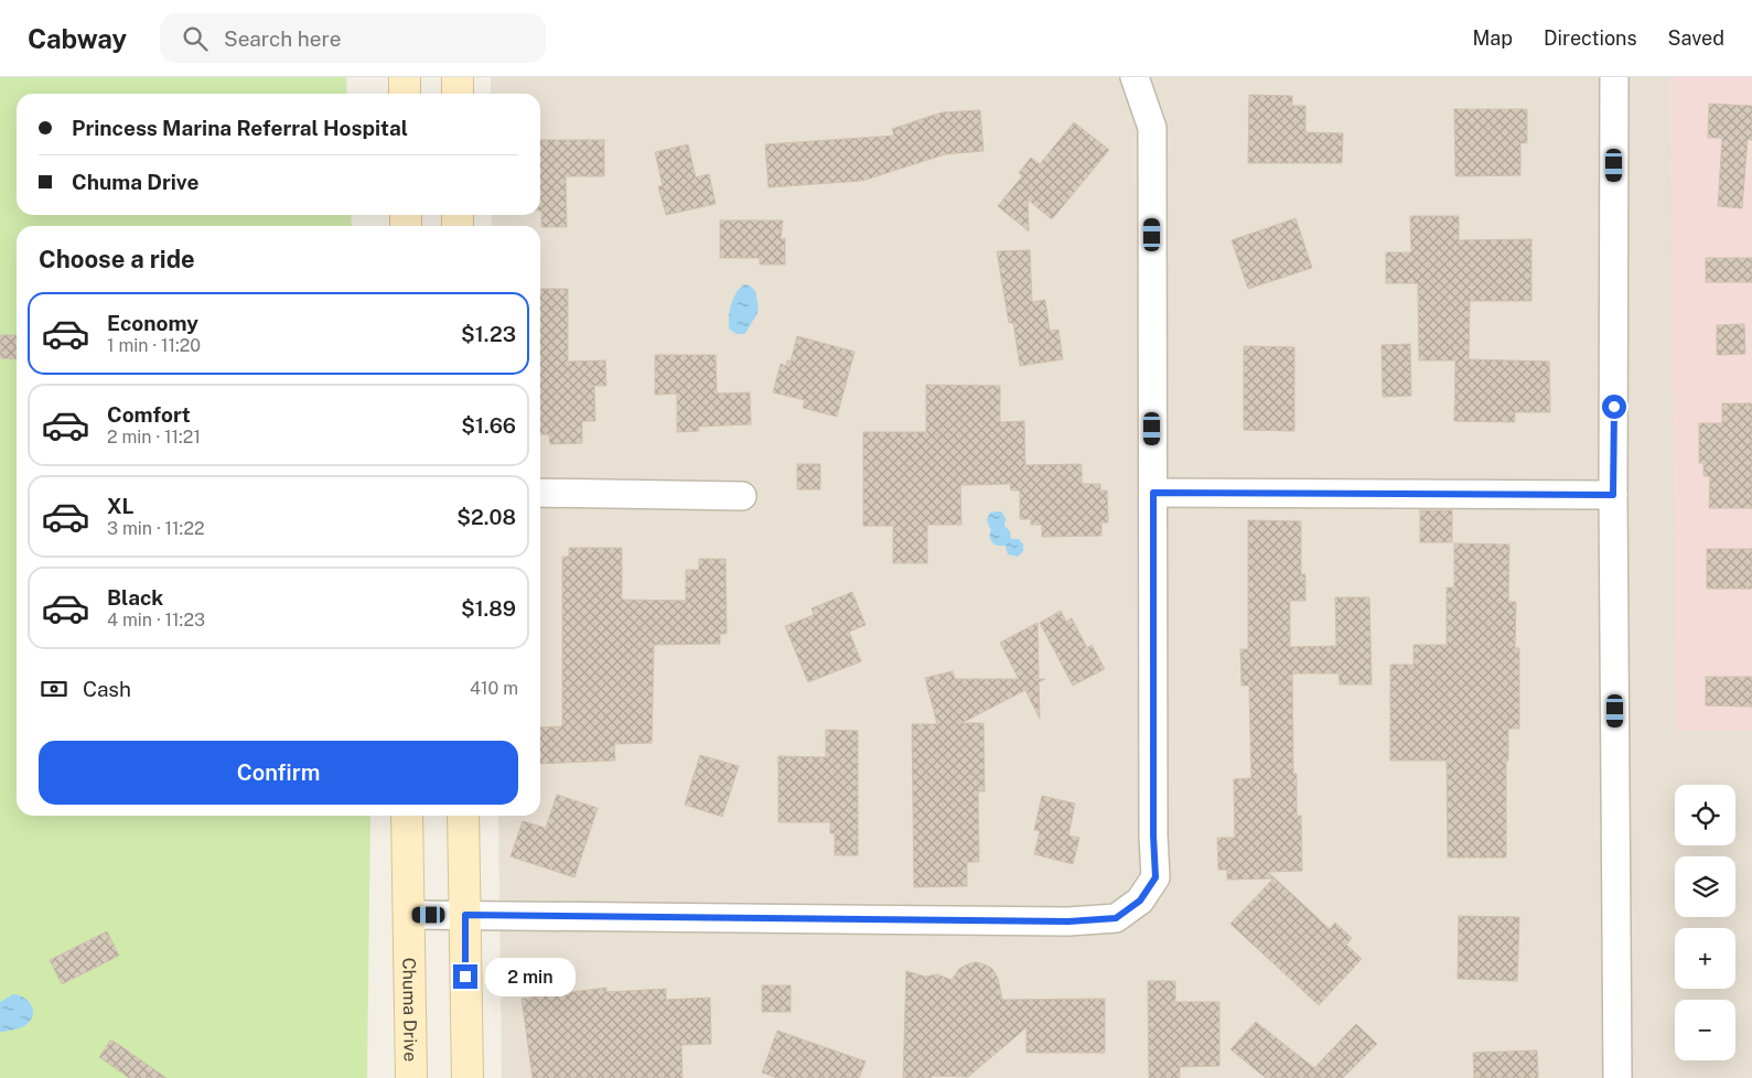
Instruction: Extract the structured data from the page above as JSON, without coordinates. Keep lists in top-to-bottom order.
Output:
{
  "streets": {
    "main road": ["Chuma Drive"]
  },
  "page": {
    "header": "Cabway",
    "search": "Search here",
    "nav": ["Map", "Directions", "Saved"],
    "banner": ["Princess Marina Referral Hospital", "Chuma Drive"],
    "heading": "Choose a ride",
    "list": [
      {
        "name": "Economy",
        "note": "1 min · 11:20",
        "value": "$1.23"
      },
      {
        "name": "Comfort",
        "note": "2 min · 11:21",
        "value": "$1.66"
      },
      {
        "name": "XL",
        "note": "3 min · 11:22",
        "value": "$2.08"
      },
      {
        "name": "Black",
        "note": "4 min · 11:23",
        "value": "$1.89"
      }
    ],
    "pay": ["Cash", "410 m"],
    "buttons": "Confirm",
    "map_buttons": ["+", "−"],
    "bubble": "2 min"
  }
}
